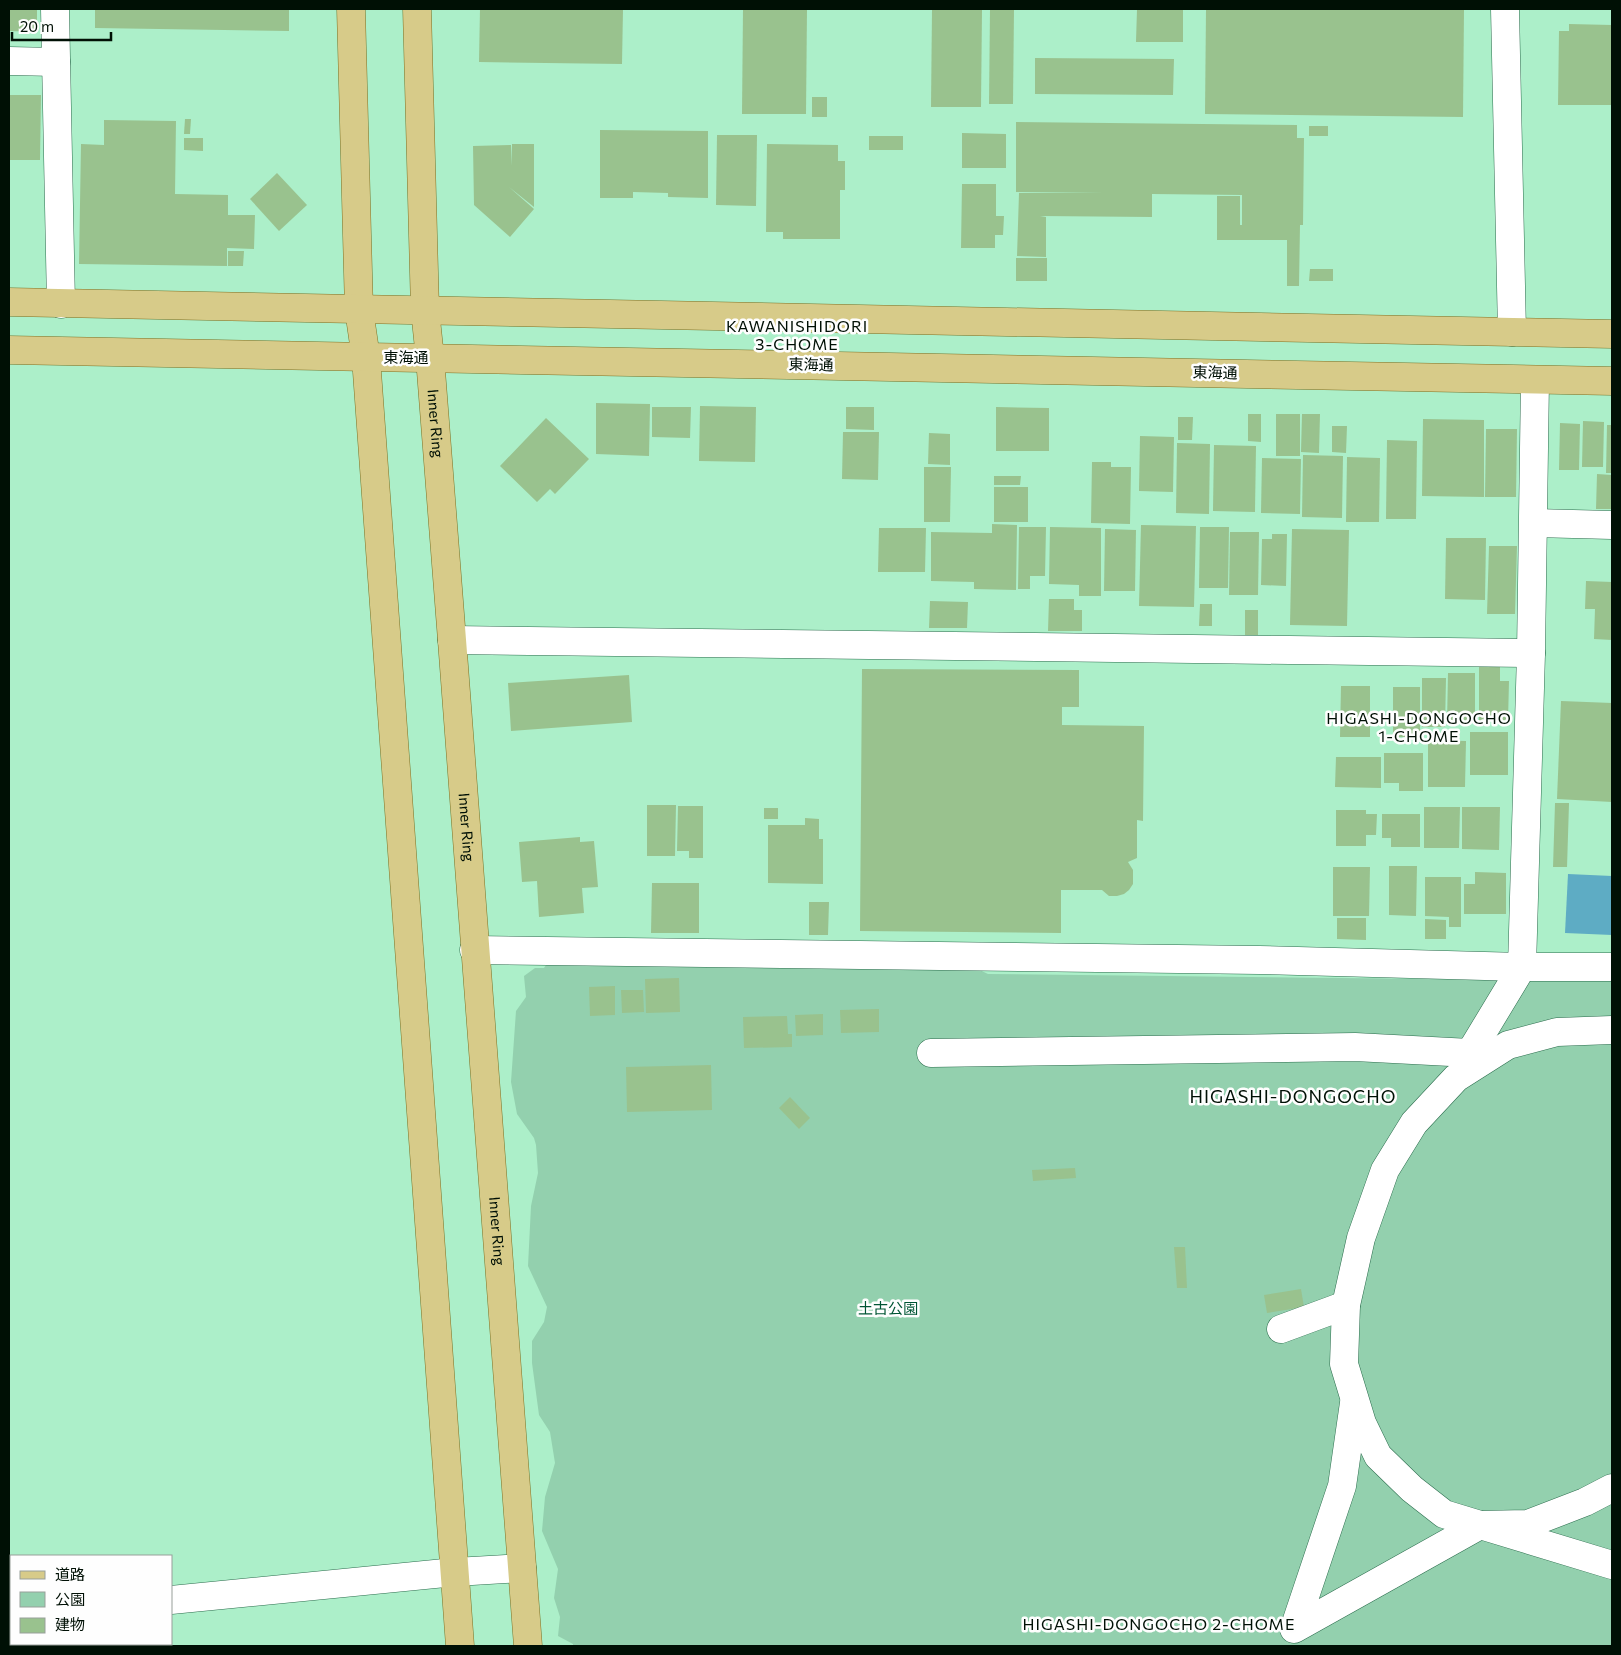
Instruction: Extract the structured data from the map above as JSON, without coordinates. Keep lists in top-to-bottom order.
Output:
{
  "streets": {
    "main road": ["東海通", "Inner Ring"]
  },
  "crossings": [
    ["東海通", "Inner Ring"]
  ],
  "districts": [
    "KAWANISHIDORI 3-CHOME",
    "HIGASHI-DONGOCHO 1-CHOME",
    "HIGASHI-DONGOCHO",
    "HIGASHI-DONGOCHO 2-CHOME"
  ],
  "parks": ["土古公園"],
  "legend": ["道路", "公園", "建物"],
  "scale_bar": "20 m"
}
